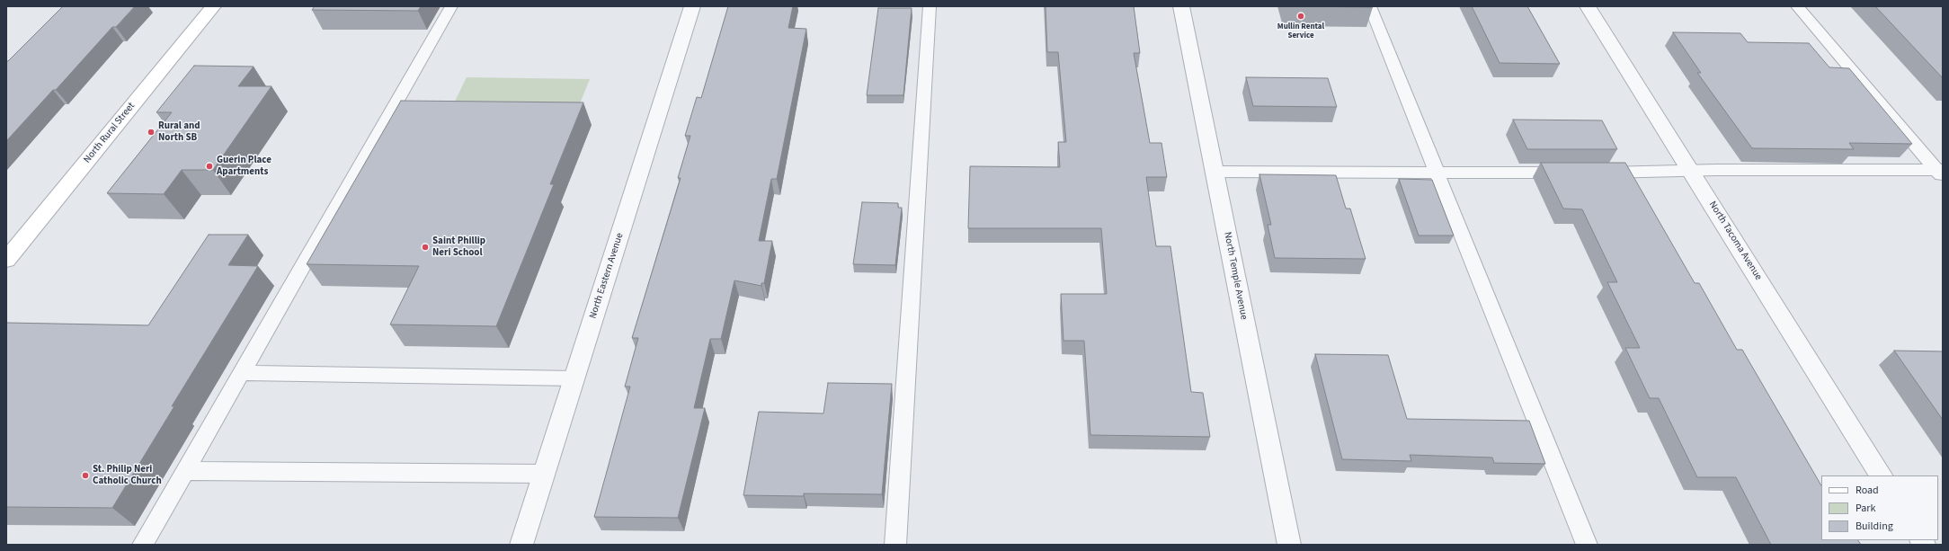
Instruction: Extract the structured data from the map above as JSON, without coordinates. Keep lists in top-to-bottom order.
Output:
{
  "streets": {
    "main road": ["North Rural Street"],
    "street": ["North Tacoma Avenue", "North Eastern Avenue", "North Temple Avenue"]
  },
  "places": [
    "Mullin Rental Service",
    "Rural and North SB",
    "Guerin Place Apartments",
    "Saint Phillip Neri School",
    "St. Philip Neri Catholic Church"
  ],
  "legend": ["Road", "Park", "Building"]
}
